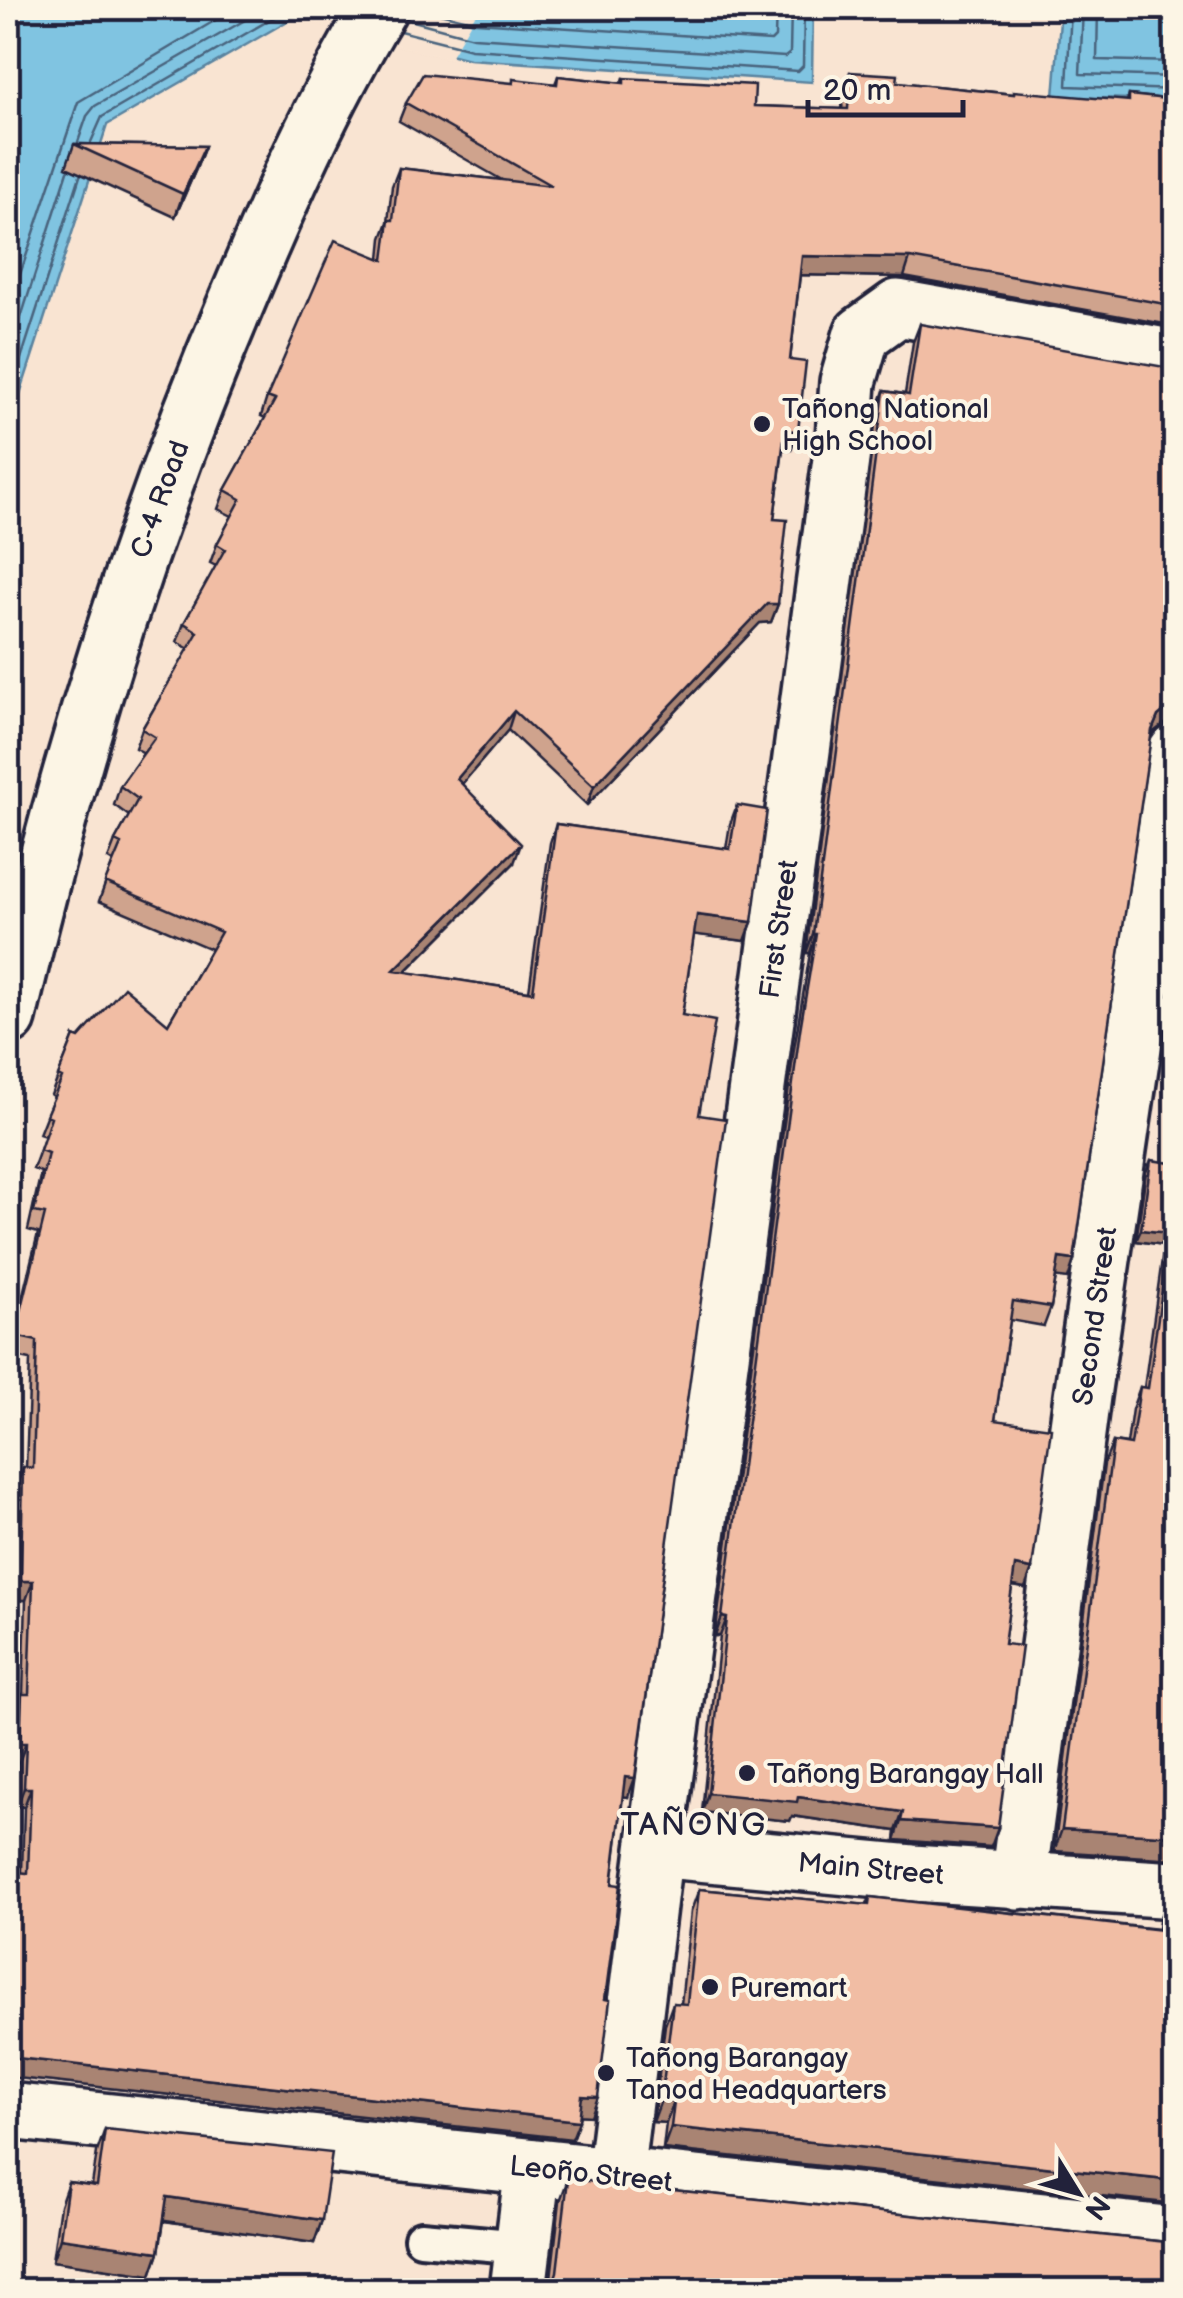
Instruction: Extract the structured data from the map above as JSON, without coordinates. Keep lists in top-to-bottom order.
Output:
{
  "streets": {
    "main road": [
      "C-4 Road",
      "First Street",
      "Second Street",
      "Main Street",
      "Leoño Street"
    ]
  },
  "crossings": [
    ["First Street", "Main Street"],
    ["Second Street", "Main Street"]
  ],
  "districts": ["TAÑONG"],
  "places": [
    "Tañong National High School",
    "Tañong Barangay Hall",
    "Puremart",
    "Tañong Barangay Tanod Headquarters"
  ],
  "scale_bar": "20 m",
  "north": "bottom right"
}
